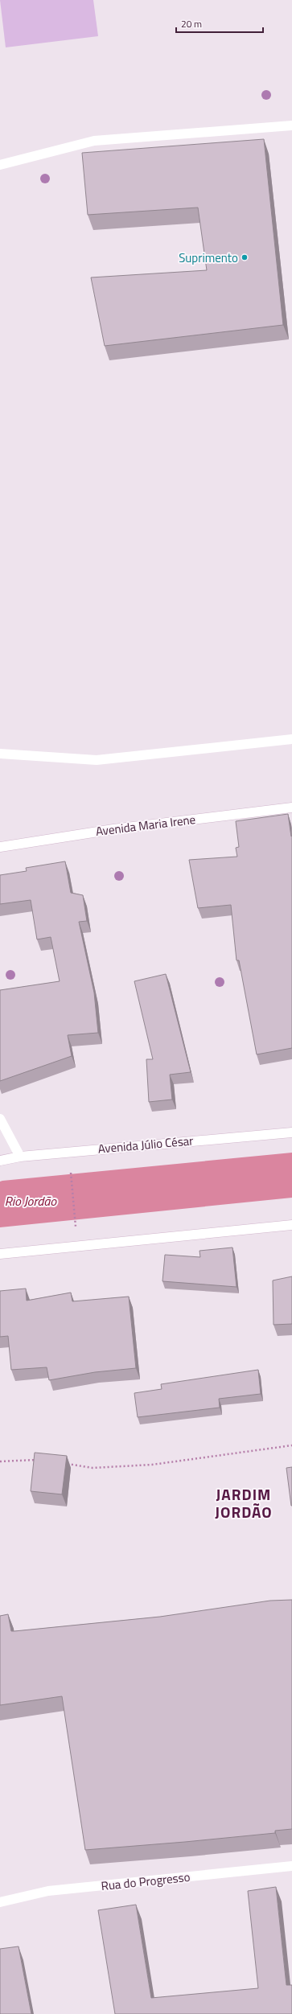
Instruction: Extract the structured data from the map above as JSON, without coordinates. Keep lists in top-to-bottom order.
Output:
{
  "streets": {
    "street": ["Avenida Maria Irene", "Avenida Júlio César", "Rua do Progresso"]
  },
  "districts": ["JARDIM JORDÃO"],
  "water": ["Rio Jordão"],
  "places": ["Suprimento"],
  "scale_bar": "20 m"
}
